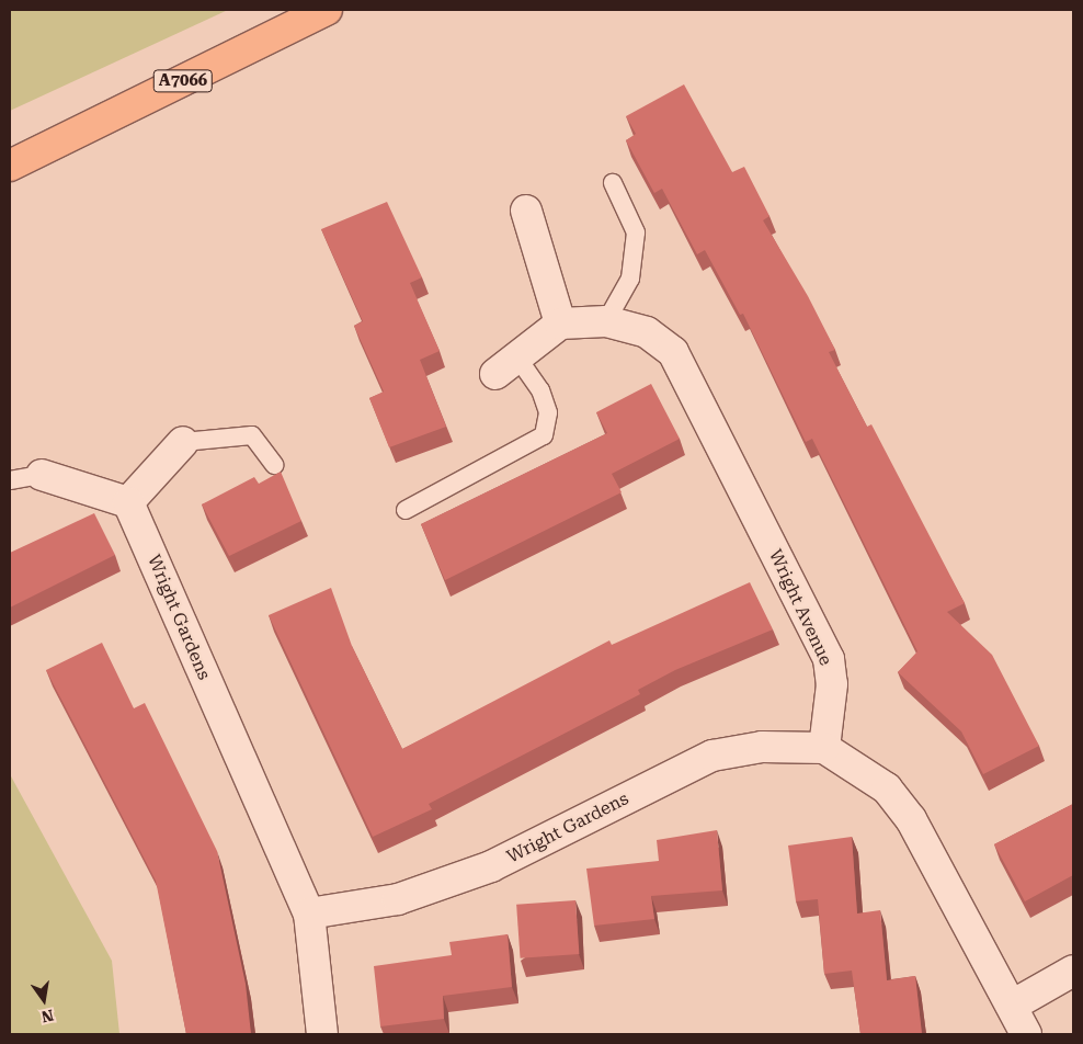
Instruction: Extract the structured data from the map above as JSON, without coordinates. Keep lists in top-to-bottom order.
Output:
{
  "streets": {
    "main road": ["A7066"],
    "street": ["Wright Avenue", "Wright Gardens"]
  },
  "crossings": [
    ["Wright Avenue", "Wright Gardens"]
  ],
  "north": "bottom"
}
